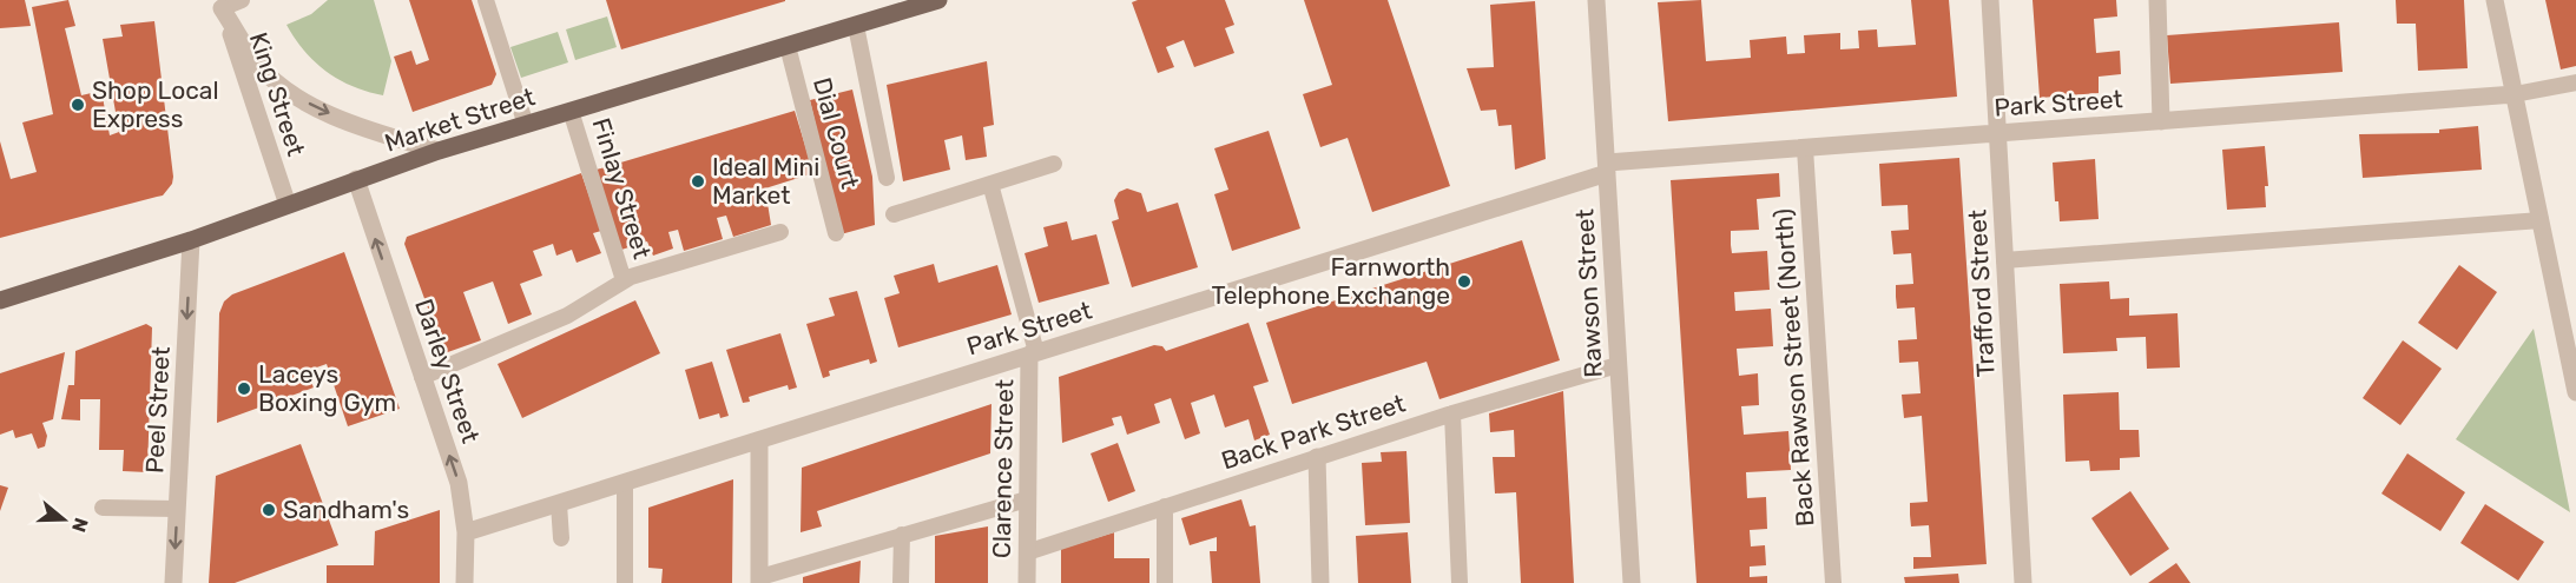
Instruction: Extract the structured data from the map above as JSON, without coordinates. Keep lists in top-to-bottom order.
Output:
{
  "streets": {
    "main road": ["Market Street"],
    "street": [
      "King Street",
      "Park Street",
      "Rawson Street",
      "Trafford Street",
      "Darley Street",
      "Peel Street",
      "Clarence Street"
    ],
    "lane": [
      "Dial Court",
      "Finlay Street",
      "Back Rawson Street (North)",
      "Back Park Street"
    ]
  },
  "crossings": [
    ["King Street", "Market Street"],
    ["Park Street", "Rawson Street"],
    ["Park Street", "Trafford Street"],
    ["Park Street", "Back Rawson Street (North)"],
    ["Park Street", "Darley Street"],
    ["Park Street", "Clarence Street"],
    ["Market Street", "Dial Court"],
    ["Market Street", "Finlay Street"],
    ["Market Street", "Darley Street"],
    ["Market Street", "Peel Street"],
    ["Rawson Street", "Back Park Street"],
    ["Back Park Street", "Clarence Street"]
  ],
  "one_way": ["Darley Street", "Peel Street"],
  "places": [
    "Shop Local Express",
    "Ideal Mini Market",
    "Farnworth Telephone Exchange",
    "Laceys Boxing Gym",
    "Sandham's"
  ],
  "north": "right"
}
